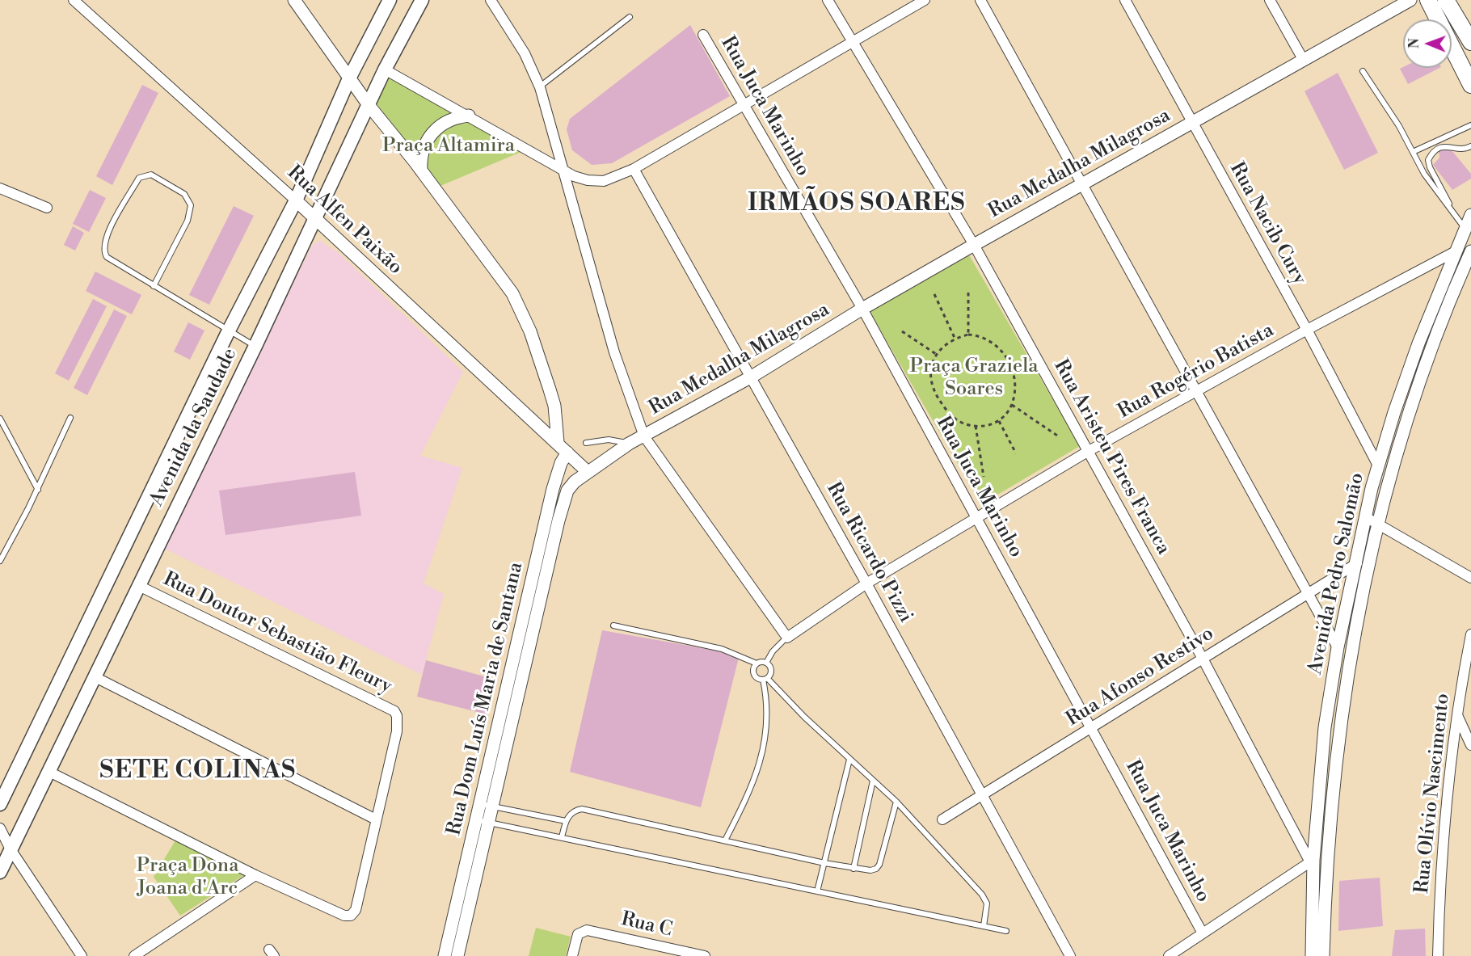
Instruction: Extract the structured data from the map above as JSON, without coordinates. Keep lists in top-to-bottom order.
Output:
{
  "streets": {
    "main road": ["Avenida da Saudade"],
    "street": [
      "Rua Juca Marinho",
      "Rua Medalha Milagrosa",
      "Rua Alfen Paixão",
      "Rua Nacib Cury",
      "Rua Rogério Batista",
      "Rua Aristeu Pires Franca",
      "Rua Ricardo Pizzi",
      "Avenida Pedro Salomão",
      "Rua Doutor Sebastião Fleury",
      "Rua Afonso Restivo",
      "Rua Dom Luís Maria de Santana",
      "Rua Olívio Nascimento",
      "Rua C"
    ]
  },
  "crossings": [
    ["Rua Juca Marinho", "Rua Medalha Milagrosa"],
    ["Rua Juca Marinho", "Rua Rogério Batista"],
    ["Rua Juca Marinho", "Rua Afonso Restivo"],
    ["Rua Medalha Milagrosa", "Rua Nacib Cury"],
    ["Rua Medalha Milagrosa", "Rua Aristeu Pires Franca"],
    ["Rua Medalha Milagrosa", "Rua Ricardo Pizzi"],
    ["Rua Medalha Milagrosa", "Rua Dom Luís Maria de Santana"],
    ["Rua Alfen Paixão", "Avenida da Saudade"],
    ["Rua Alfen Paixão", "Rua Dom Luís Maria de Santana"],
    ["Rua Nacib Cury", "Rua Rogério Batista"],
    ["Rua Nacib Cury", "Avenida Pedro Salomão"],
    ["Rua Rogério Batista", "Rua Aristeu Pires Franca"],
    ["Rua Rogério Batista", "Rua Ricardo Pizzi"],
    ["Rua Rogério Batista", "Avenida Pedro Salomão"],
    ["Avenida da Saudade", "Rua Doutor Sebastião Fleury"],
    ["Rua Aristeu Pires Franca", "Avenida Pedro Salomão"],
    ["Rua Aristeu Pires Franca", "Rua Afonso Restivo"],
    ["Rua Ricardo Pizzi", "Rua Afonso Restivo"],
    ["Avenida Pedro Salomão", "Rua Afonso Restivo"]
  ],
  "districts": ["IRMÃOS SOARES", "SETE COLINAS"],
  "parks": ["Praça Altamira", "Praça Graziela Soares", "Praça Dona Joana d'Arc"],
  "north": "left"
}
